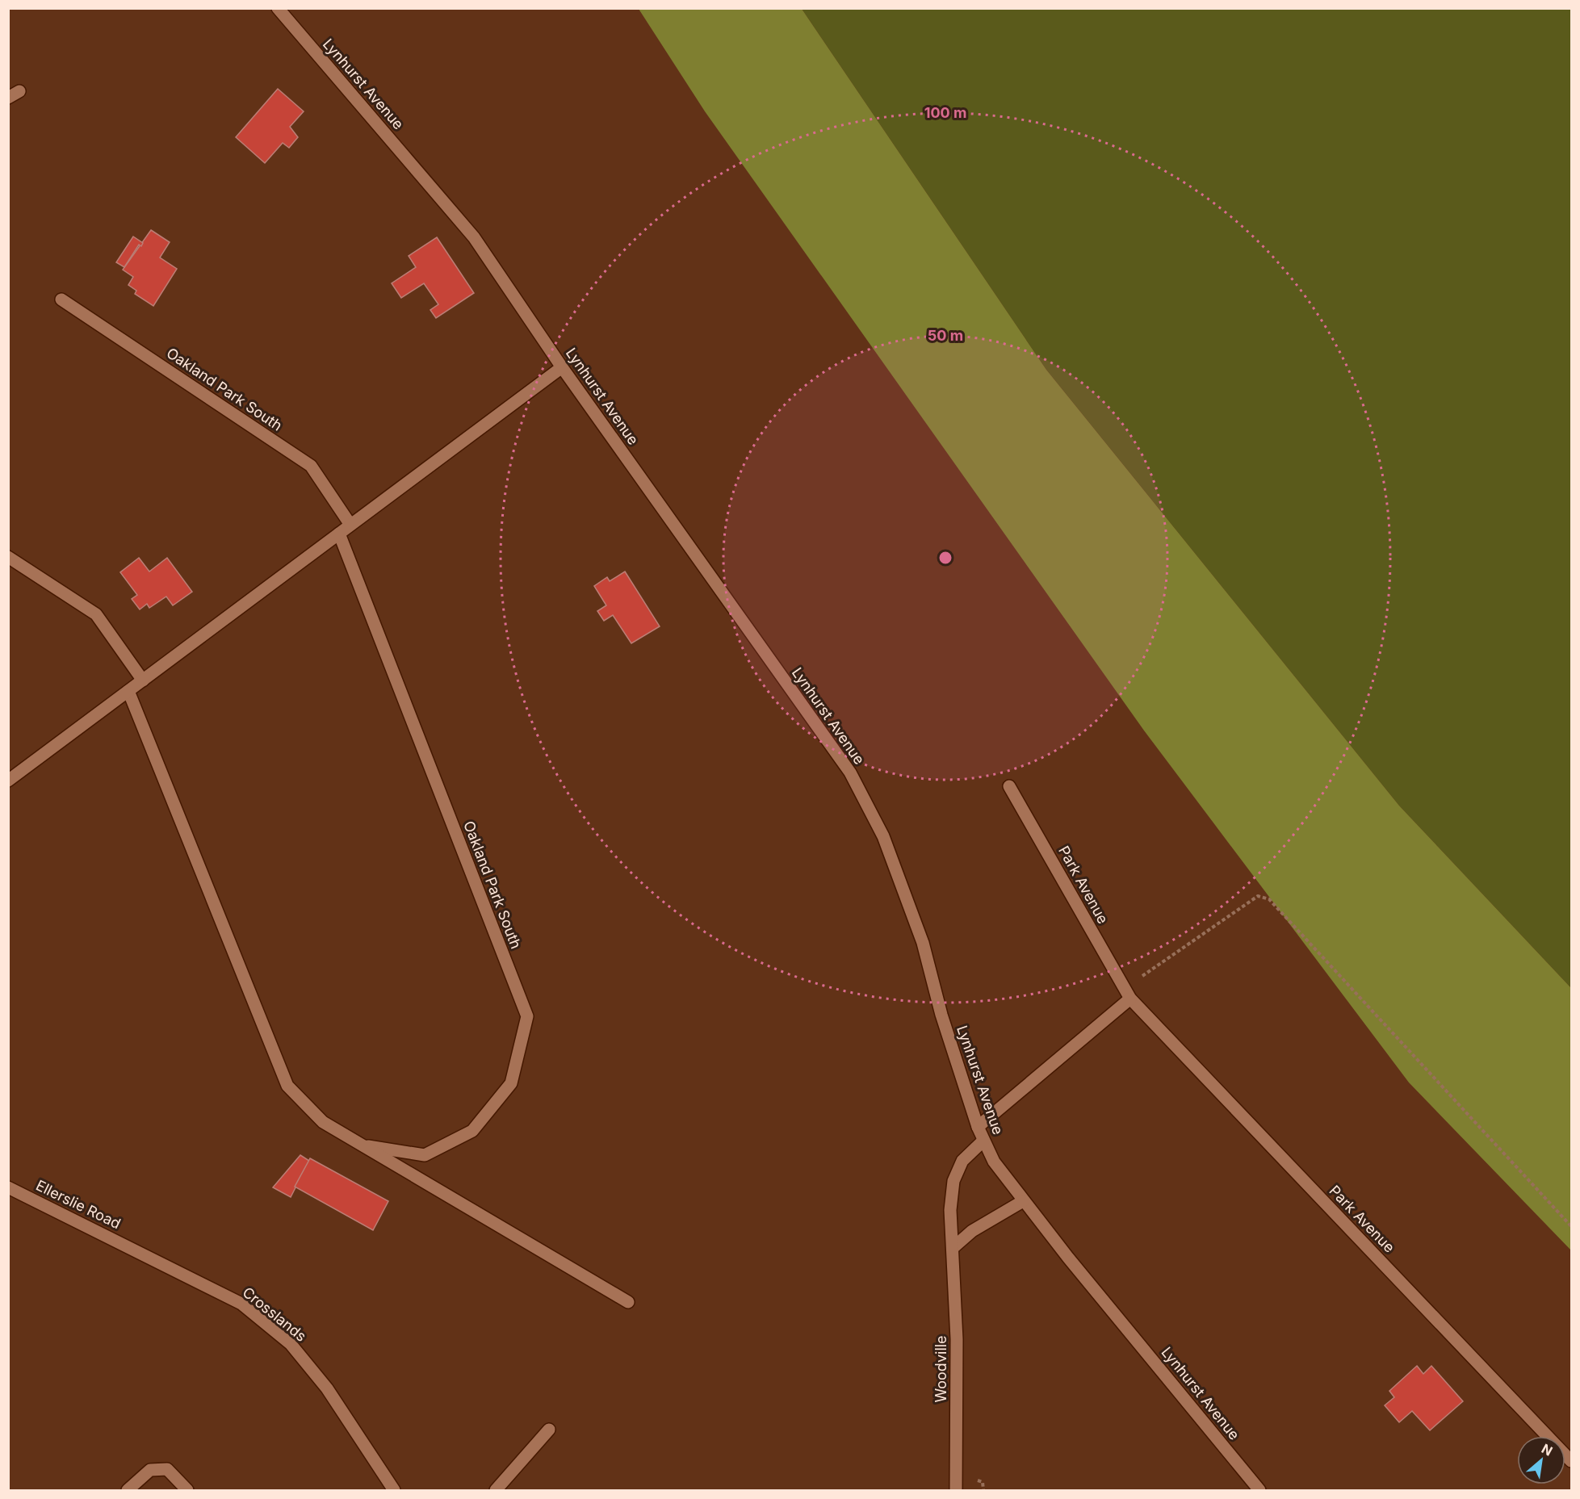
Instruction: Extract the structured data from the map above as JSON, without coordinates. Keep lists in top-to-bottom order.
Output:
{
  "streets": {
    "street": [
      "Lynhurst Avenue",
      "Oakland Park South",
      "Park Avenue",
      "Ellerslie Road",
      "Crosslands",
      "Woodville"
    ]
  },
  "crossings": [
    ["Lynhurst Avenue", "Woodville"],
    ["Ellerslie Road", "Crosslands"]
  ],
  "north": "top right",
  "rings": ["100 m", "50 m"]
}
